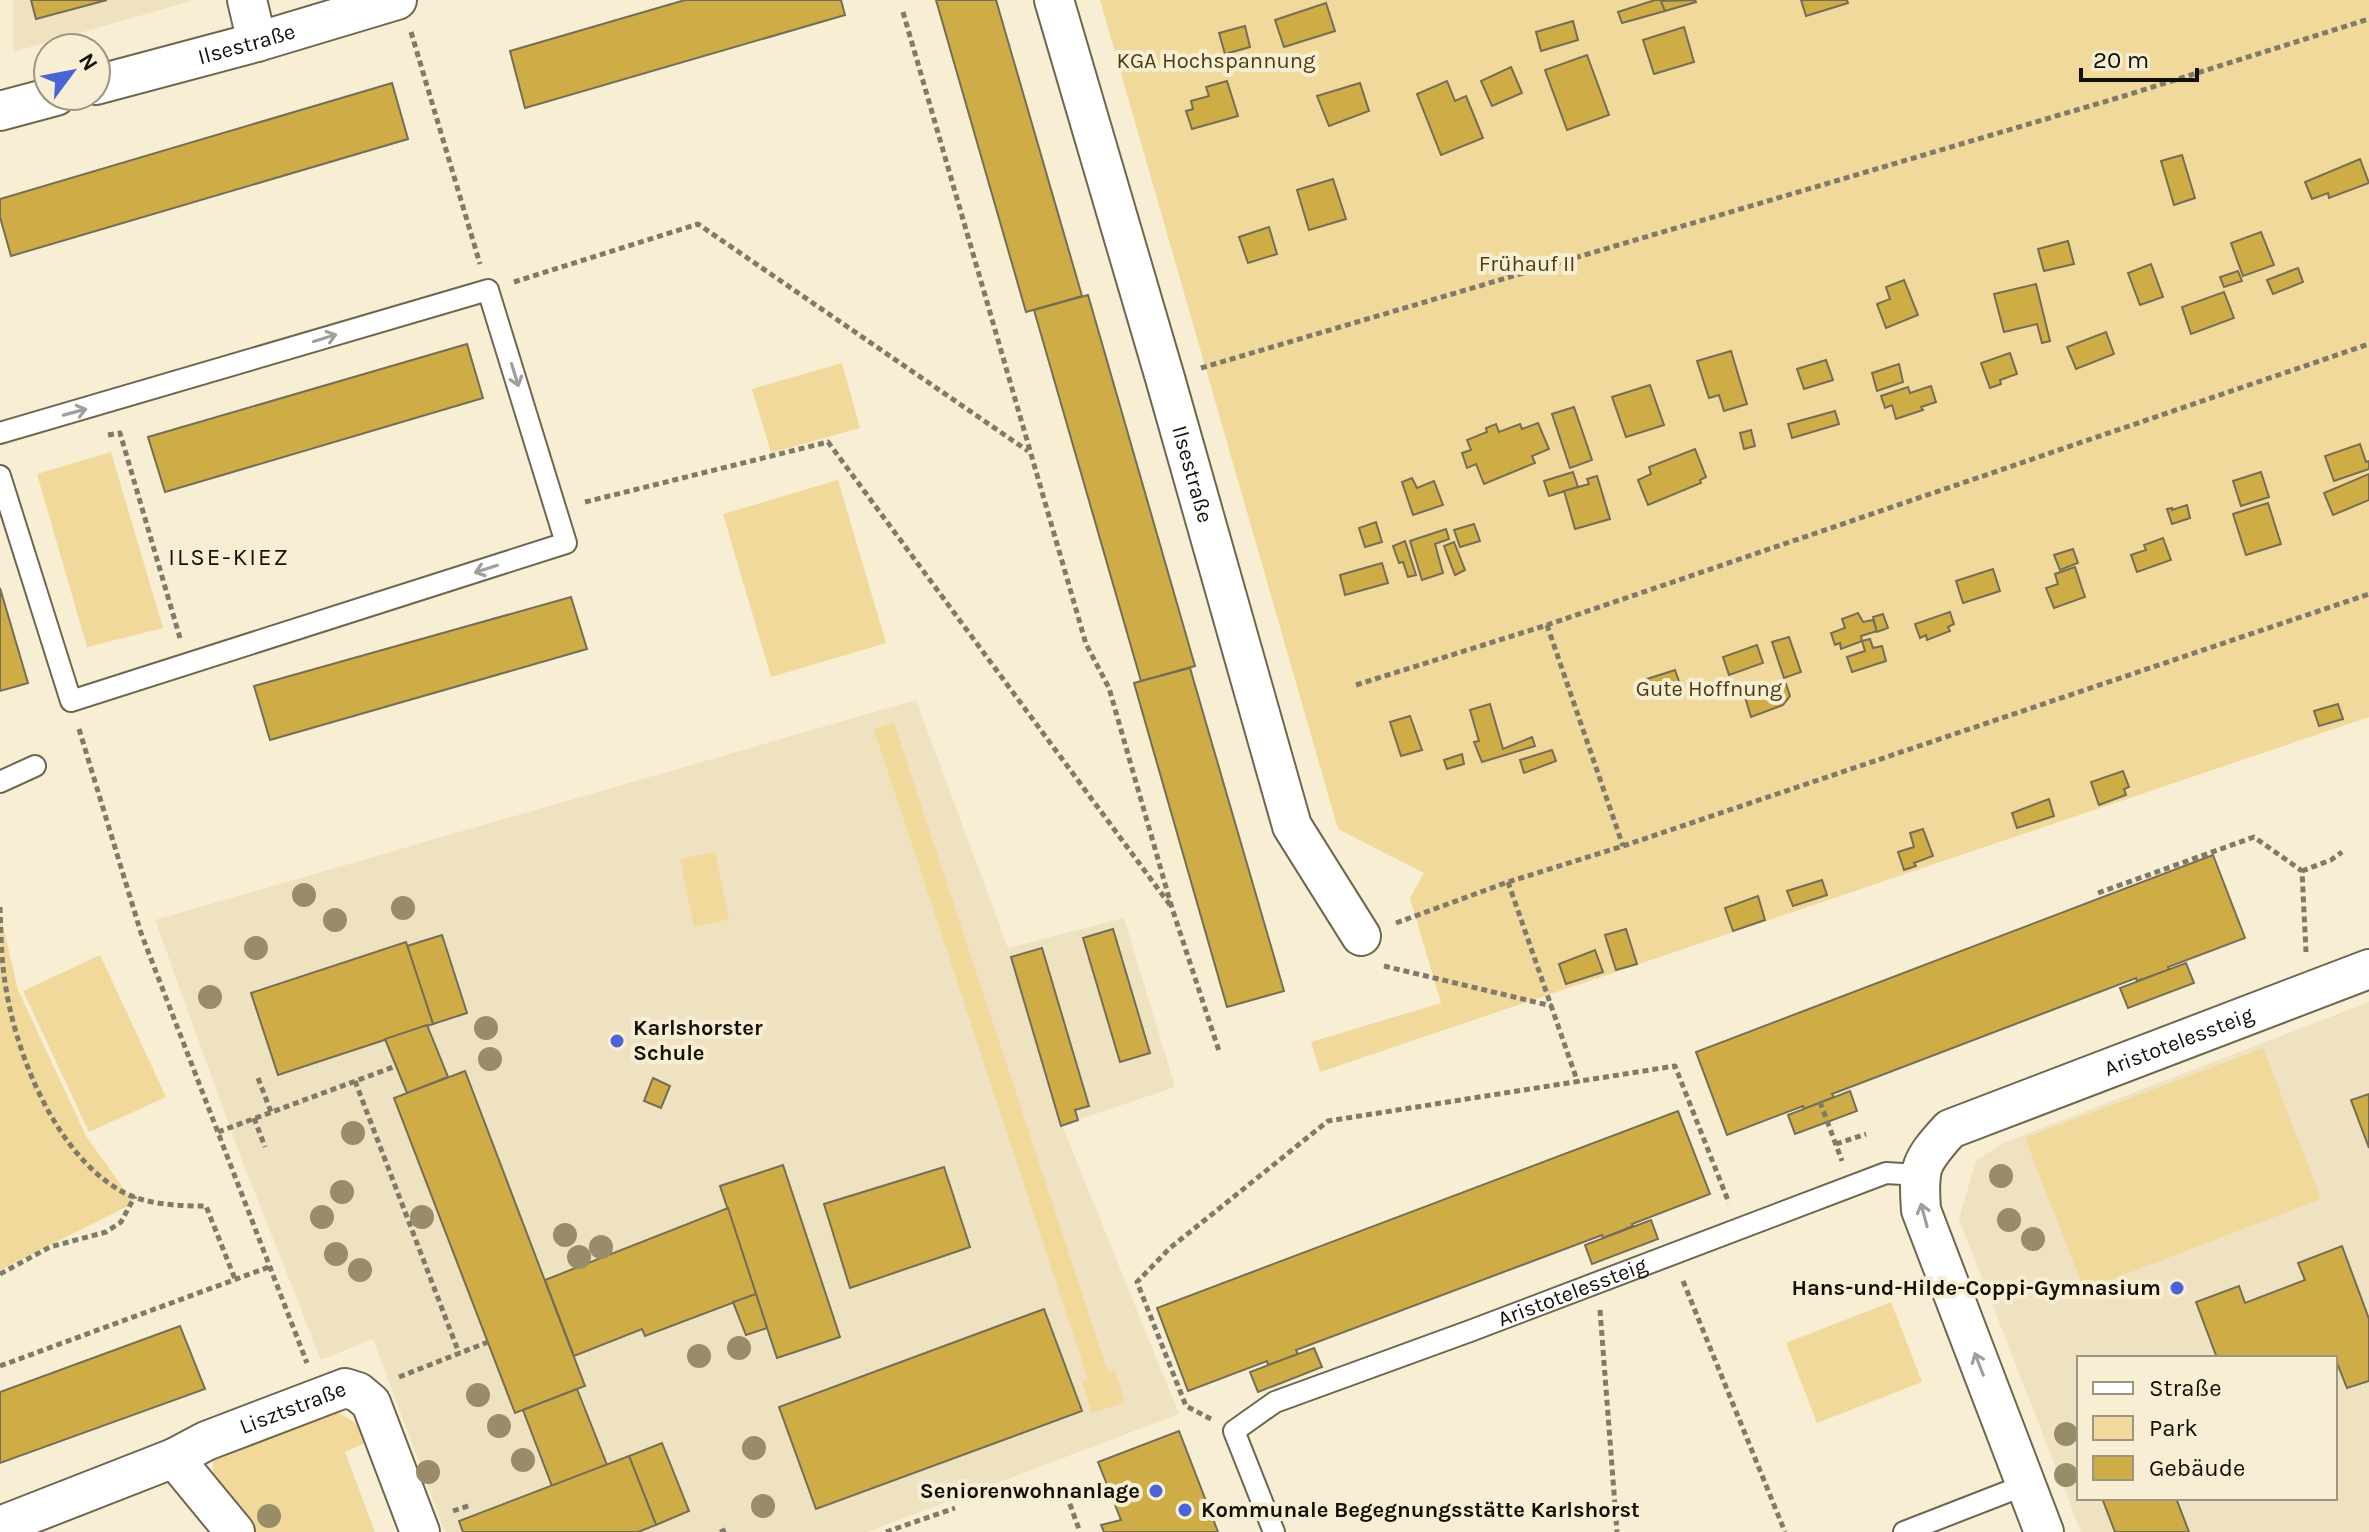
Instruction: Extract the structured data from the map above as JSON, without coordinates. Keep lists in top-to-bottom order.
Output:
{
  "streets": {
    "street": ["Ilsestraße", "Aristotelessteig", "Lisztstraße"]
  },
  "districts": ["ILSE-KIEZ"],
  "parks": ["KGA Hochspannung", "Frühauf II", "Gute Hoffnung"],
  "places": [
    "Karlshorster Schule",
    "Hans-und-Hilde-Coppi-Gymnasium",
    "Seniorenwohnanlage",
    "Kommunale Begegnungsstätte Karlshorst"
  ],
  "legend": ["Straße", "Park", "Gebäude"],
  "scale_bar": "20 m",
  "north": "top right"
}
